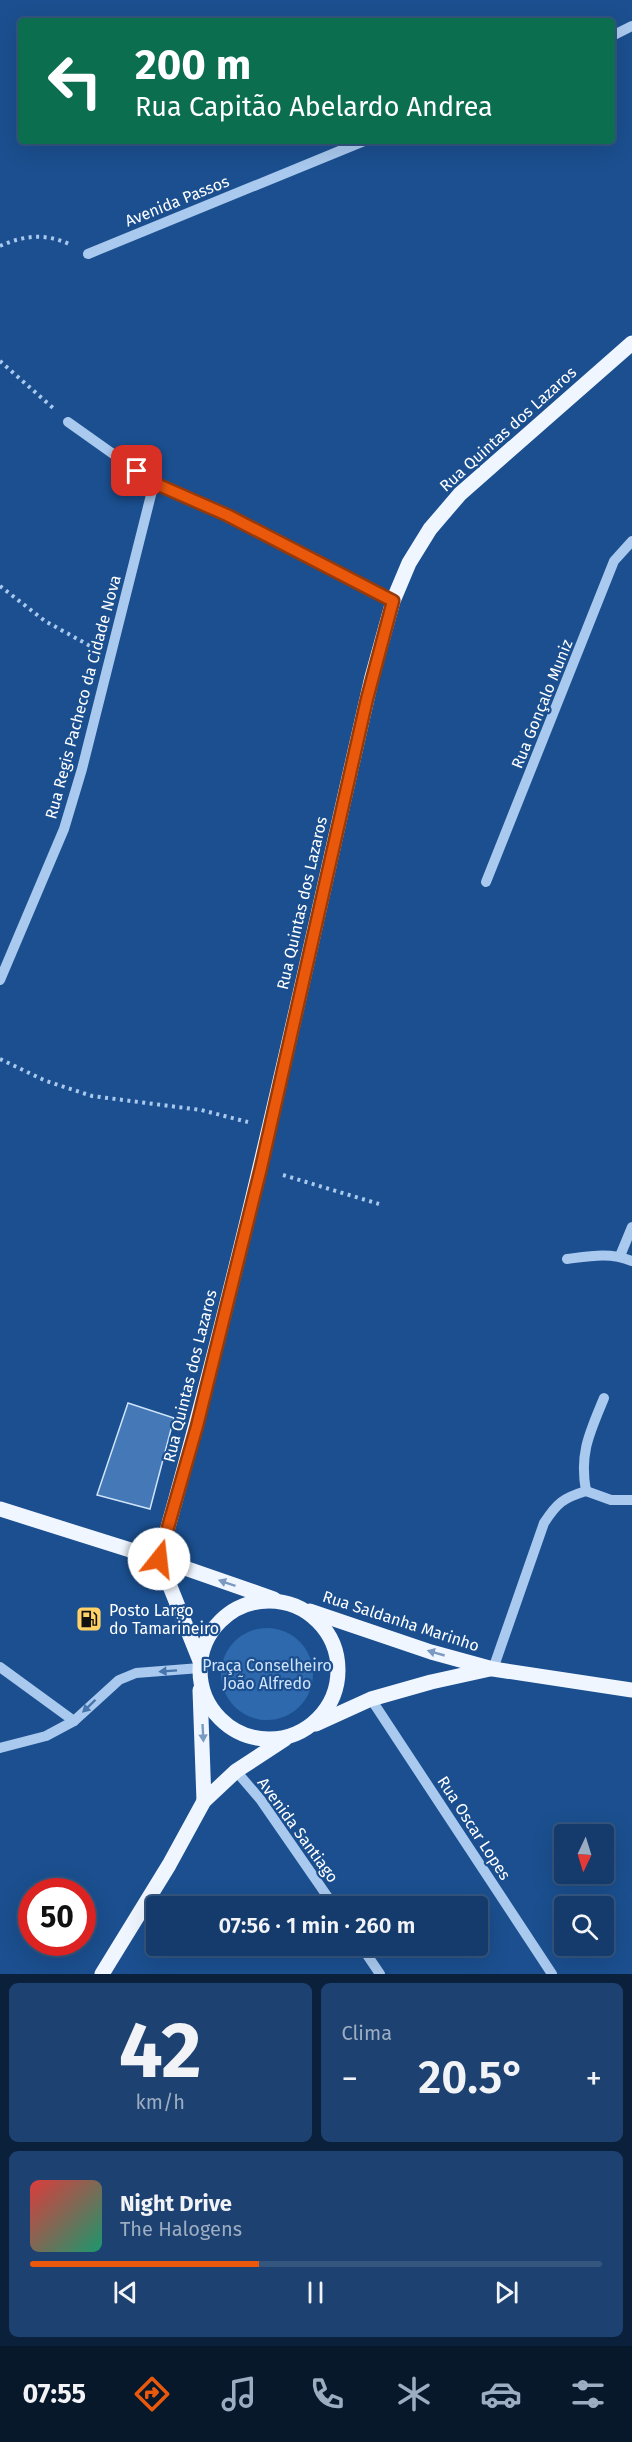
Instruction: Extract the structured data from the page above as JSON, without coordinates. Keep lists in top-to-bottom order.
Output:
{
  "streets": {
    "main road": ["Rua Quintas dos Lazaros", "Rua Saldanha Marinho"],
    "street": [
      "Avenida Passos",
      "Rua Regis Pacheco da Cidade Nova",
      "Rua Gonçalo Muniz",
      "Rua Oscar Lopes",
      "Avenida Santiago"
    ]
  },
  "crossings": [
    ["Rua Saldanha Marinho", "Rua Oscar Lopes"]
  ],
  "one_way": ["Rua Saldanha Marinho"],
  "parks": ["Praça Conselheiro João Alfredo"],
  "places": {
    "fuel station": ["Posto Largo do Tamarineiro"]
  },
  "north": "bottom",
  "page": {
    "turn": ["200 m", "Rua Capitão Abelardo Andrea"],
    "limit": "50",
    "trip": "07:56 · 1 min · 260 m",
    "tile": [
      ["42", "km/h"],
      "Clima"
    ],
    "heat": ["−", "20.5°", "+"],
    "song": ["Night Drive", "The Halogens"],
    "tabs": "07:55"
  }
}
